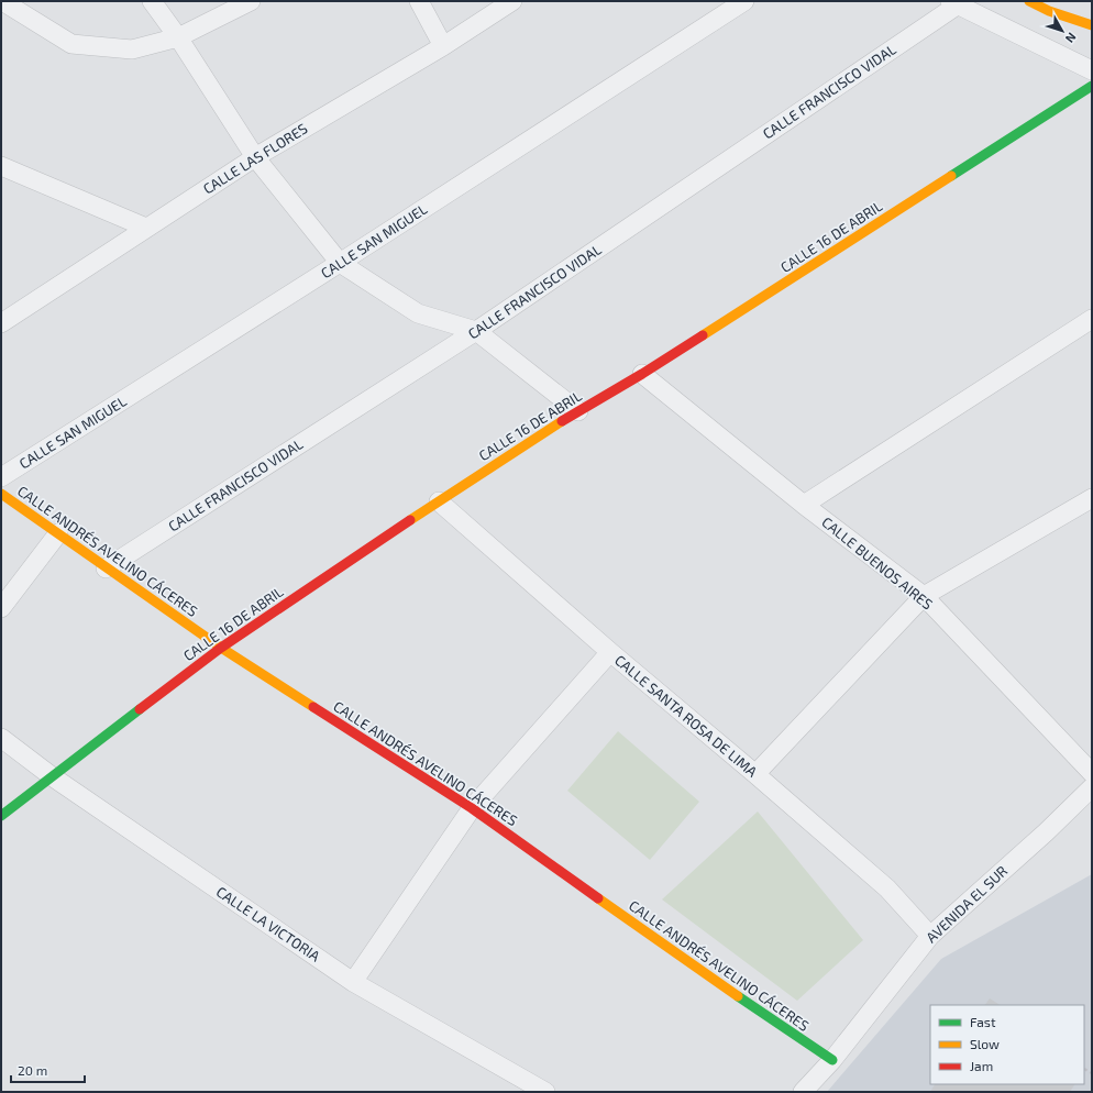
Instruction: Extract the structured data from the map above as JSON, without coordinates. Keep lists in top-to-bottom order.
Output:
{
  "streets": {
    "street": [
      "CALLE FRANCISCO VIDAL",
      "CALLE LAS FLORES",
      "CALLE 16 DE ABRIL",
      "CALLE SAN MIGUEL",
      "CALLE ANDRÉS AVELINO CÁCERES",
      "CALLE BUENOS AIRES",
      "CALLE SANTA ROSA DE LIMA",
      "AVENIDA EL SUR",
      "CALLE LA VICTORIA"
    ]
  },
  "crossings": [
    ["CALLE FRANCISCO VIDAL", "CALLE ANDRÉS AVELINO CÁCERES"],
    ["CALLE 16 DE ABRIL", "CALLE ANDRÉS AVELINO CÁCERES"],
    ["CALLE 16 DE ABRIL", "CALLE BUENOS AIRES"],
    ["CALLE 16 DE ABRIL", "CALLE SANTA ROSA DE LIMA"],
    ["CALLE 16 DE ABRIL", "CALLE LA VICTORIA"],
    ["CALLE ANDRÉS AVELINO CÁCERES", "AVENIDA EL SUR"],
    ["CALLE SANTA ROSA DE LIMA", "AVENIDA EL SUR"]
  ],
  "legend": ["Fast", "Slow", "Jam"],
  "scale_bar": "20 m",
  "north": "bottom right"
}
